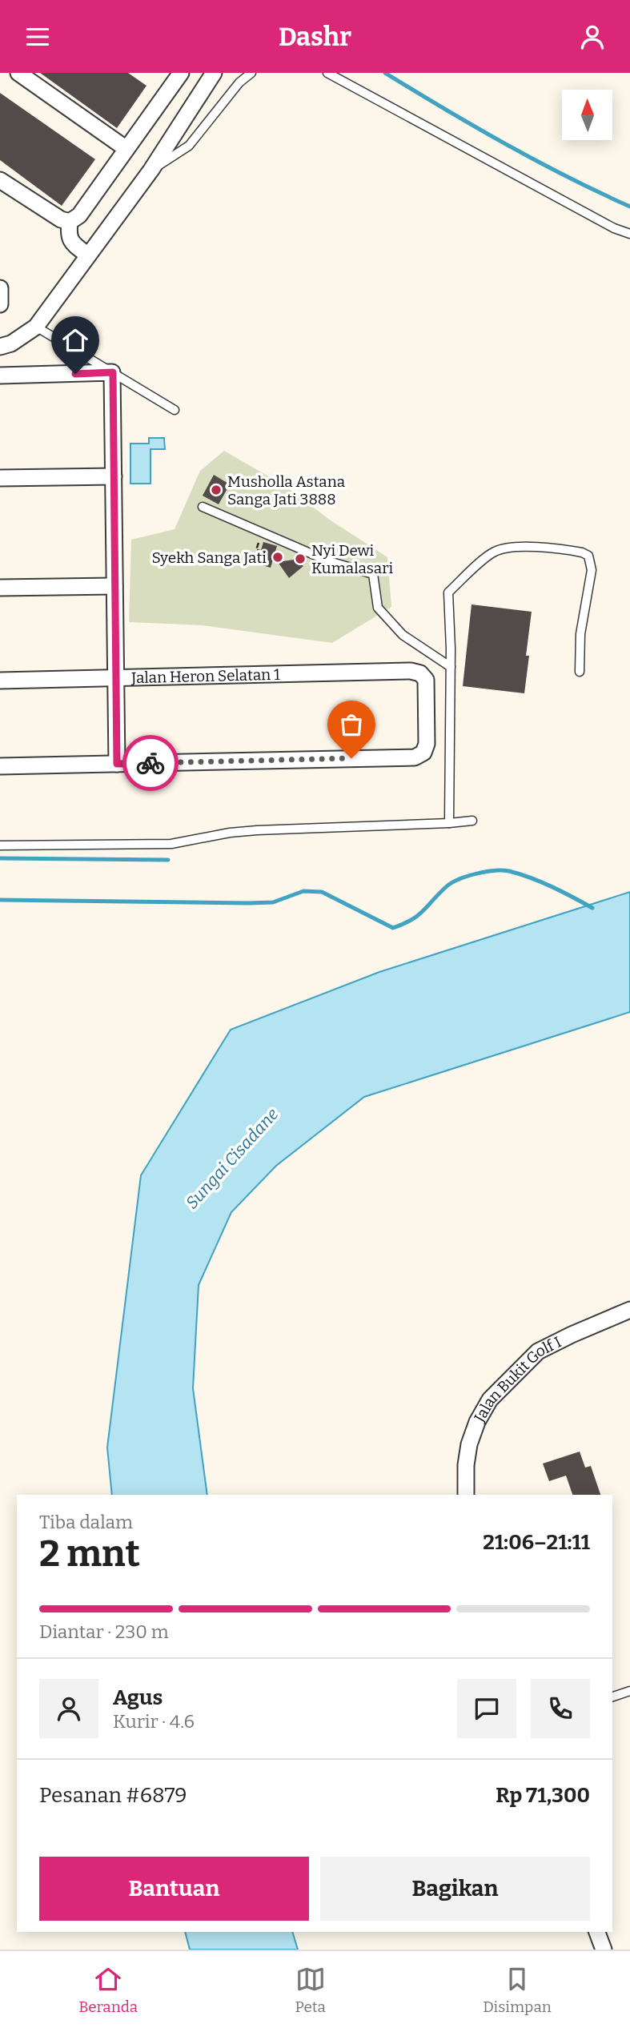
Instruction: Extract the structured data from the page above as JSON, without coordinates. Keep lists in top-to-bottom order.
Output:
{
  "streets": {
    "street": ["Jalan Heron Selatan 1", "Jalan Bukit Golf I"]
  },
  "water": ["Sungai Cisadane"],
  "places": ["Musholla Astana Sanga Jati 3888", "Syekh Sanga Jati", "Nyi Dewi Kumalasari"],
  "north": "top",
  "page": {
    "header": "Dashr",
    "heading": ["2 mnt", "Tiba dalam", "21:06–21:11"],
    "panel": [
      "Agus",
      "Kurir · 4.6",
      "Pesanan #6879",
      "Rp 71,300"
    ],
    "bar": "Diantar · 230 m",
    "buttons": ["Bantuan", "Bagikan"],
    "tabs": ["Beranda", "Peta", "Disimpan"]
  }
}
